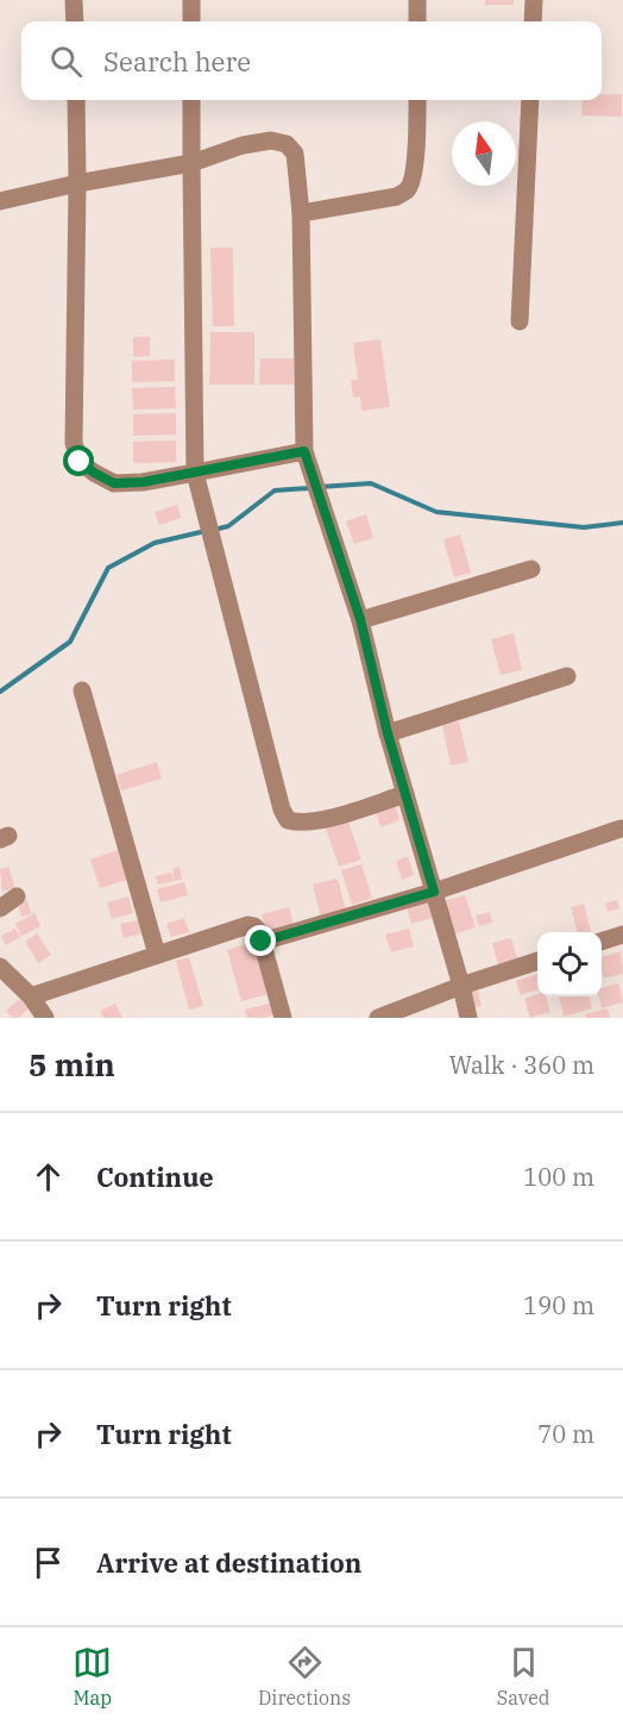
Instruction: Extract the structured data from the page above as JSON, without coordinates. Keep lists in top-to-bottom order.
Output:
{
  "north": "top",
  "page": {
    "search": "Search here",
    "heading": ["5 min", "Walk · 360 m"],
    "list": [
      ["Continue", "100 m"],
      ["Turn right", "190 m"],
      ["Turn right", "70 m"],
      "Arrive at destination"
    ],
    "nav": ["Map", "Directions", "Saved"]
  }
}
